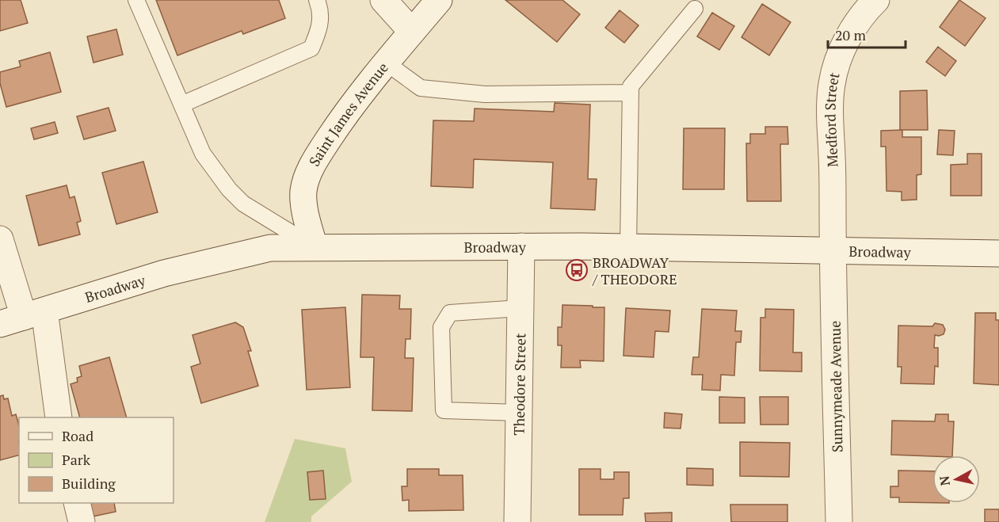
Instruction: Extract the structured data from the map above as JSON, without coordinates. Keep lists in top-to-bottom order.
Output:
{
  "streets": {
    "main road": [
      "Saint James Avenue",
      "Medford Street",
      "Broadway",
      "Theodore Street",
      "Sunnymeade Avenue"
    ]
  },
  "crossings": [
    ["Saint James Avenue", "Broadway"],
    ["Medford Street", "Broadway"],
    ["Medford Street", "Sunnymeade Avenue"],
    ["Broadway", "Theodore Street"],
    ["Broadway", "Sunnymeade Avenue"]
  ],
  "places": {
    "bus stop": ["BROADWAY / THEODORE"]
  },
  "legend": ["Road", "Park", "Building"],
  "scale_bar": "20 m",
  "north": "left"
}
